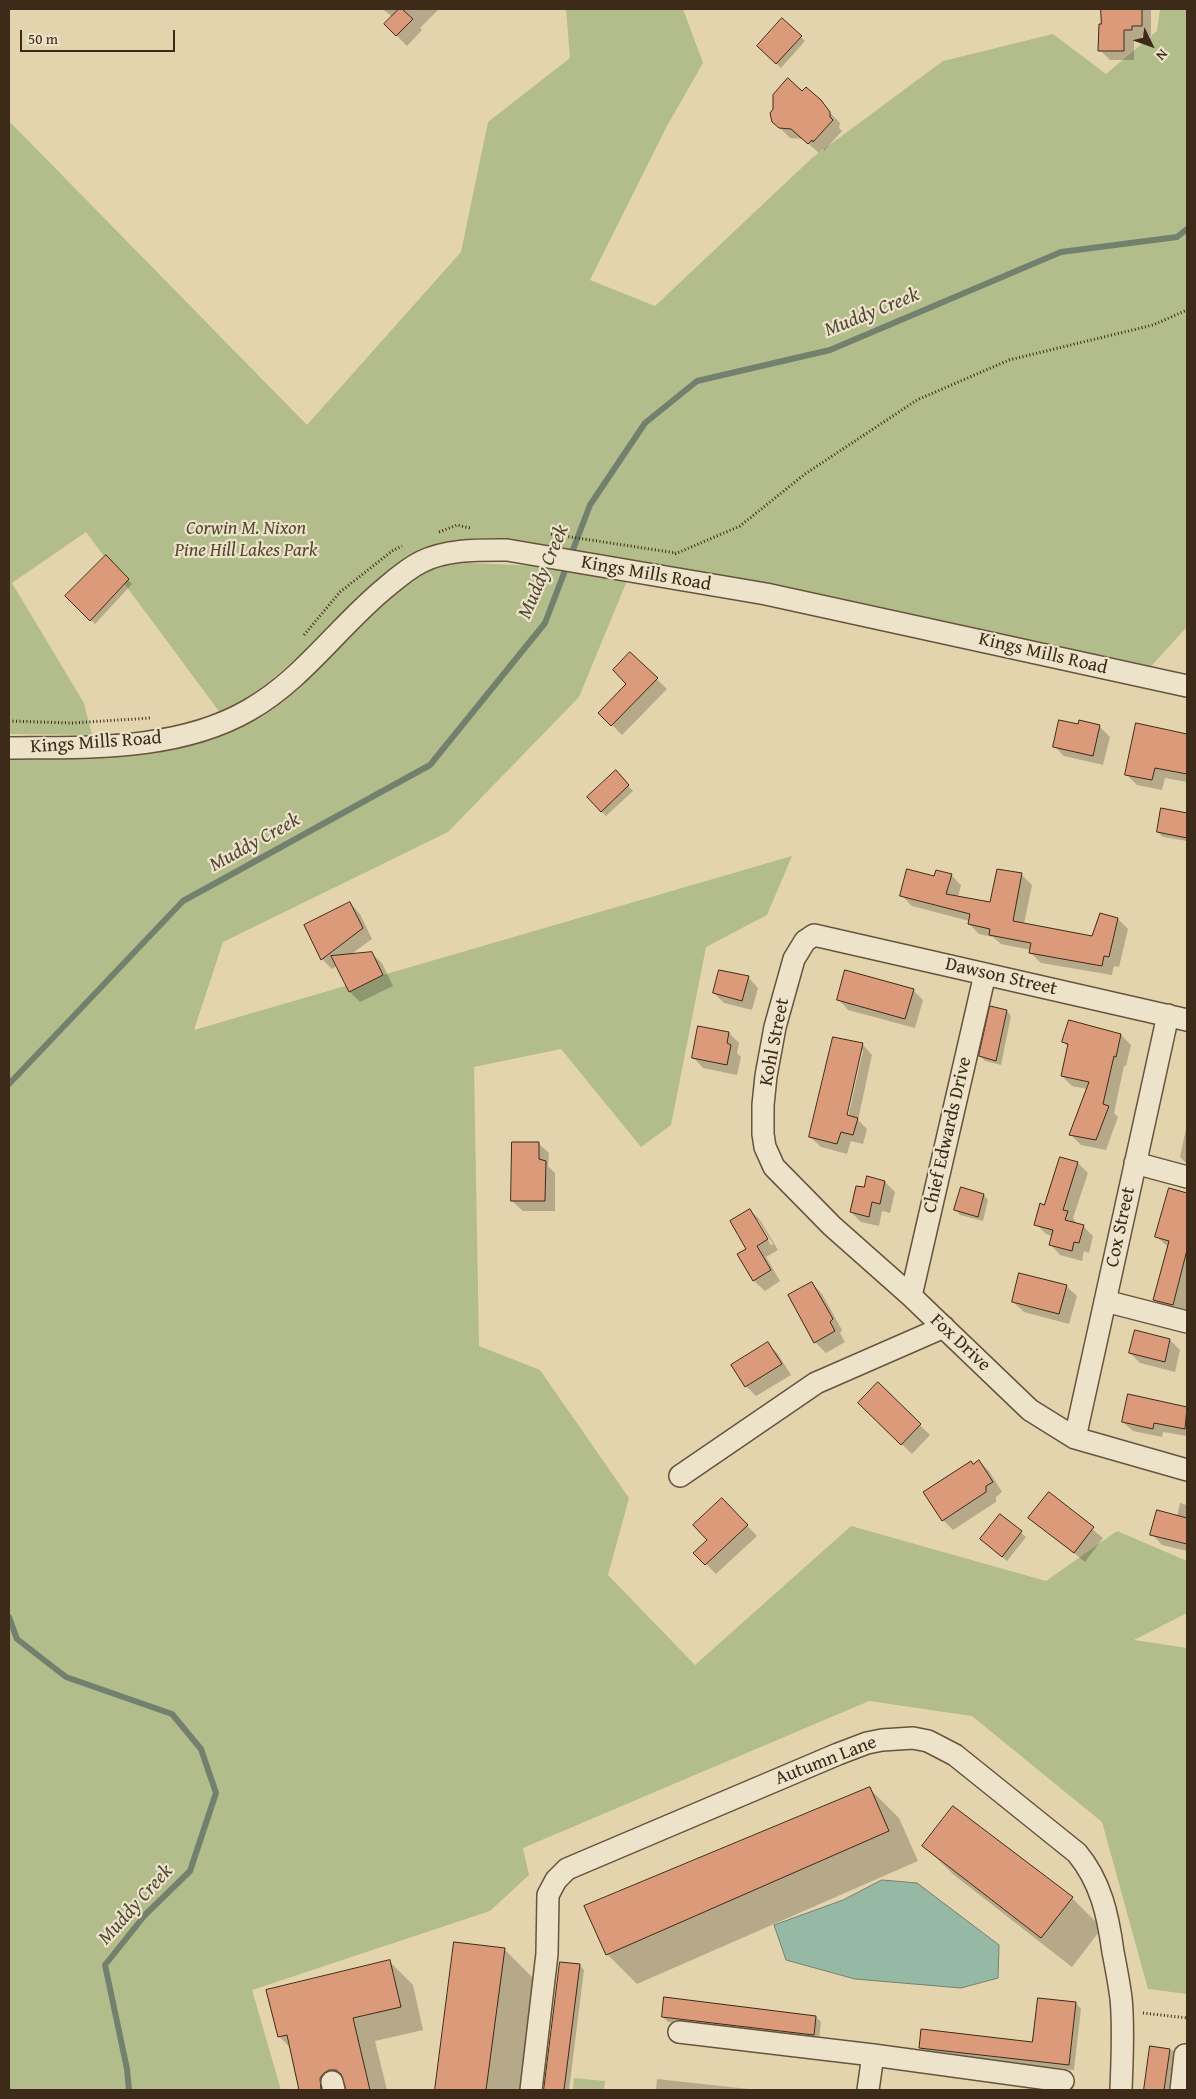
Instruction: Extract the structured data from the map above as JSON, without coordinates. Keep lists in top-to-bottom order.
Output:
{
  "streets": {
    "street": [
      "Kings Mills Road",
      "Dawson Street",
      "Kohl Street",
      "Chief Edwards Drive",
      "Cox Street",
      "Fox Drive",
      "Autumn Lane"
    ]
  },
  "crossings": [
    ["Dawson Street", "Kohl Street"],
    ["Dawson Street", "Chief Edwards Drive"],
    ["Dawson Street", "Cox Street"],
    ["Kohl Street", "Fox Drive"],
    ["Chief Edwards Drive", "Fox Drive"],
    ["Cox Street", "Fox Drive"]
  ],
  "water": ["Muddy Creek"],
  "parks": ["Corwin M. Nixon Pine Hill Lakes Park"],
  "scale_bar": "50 m",
  "north": "bottom right"
}
